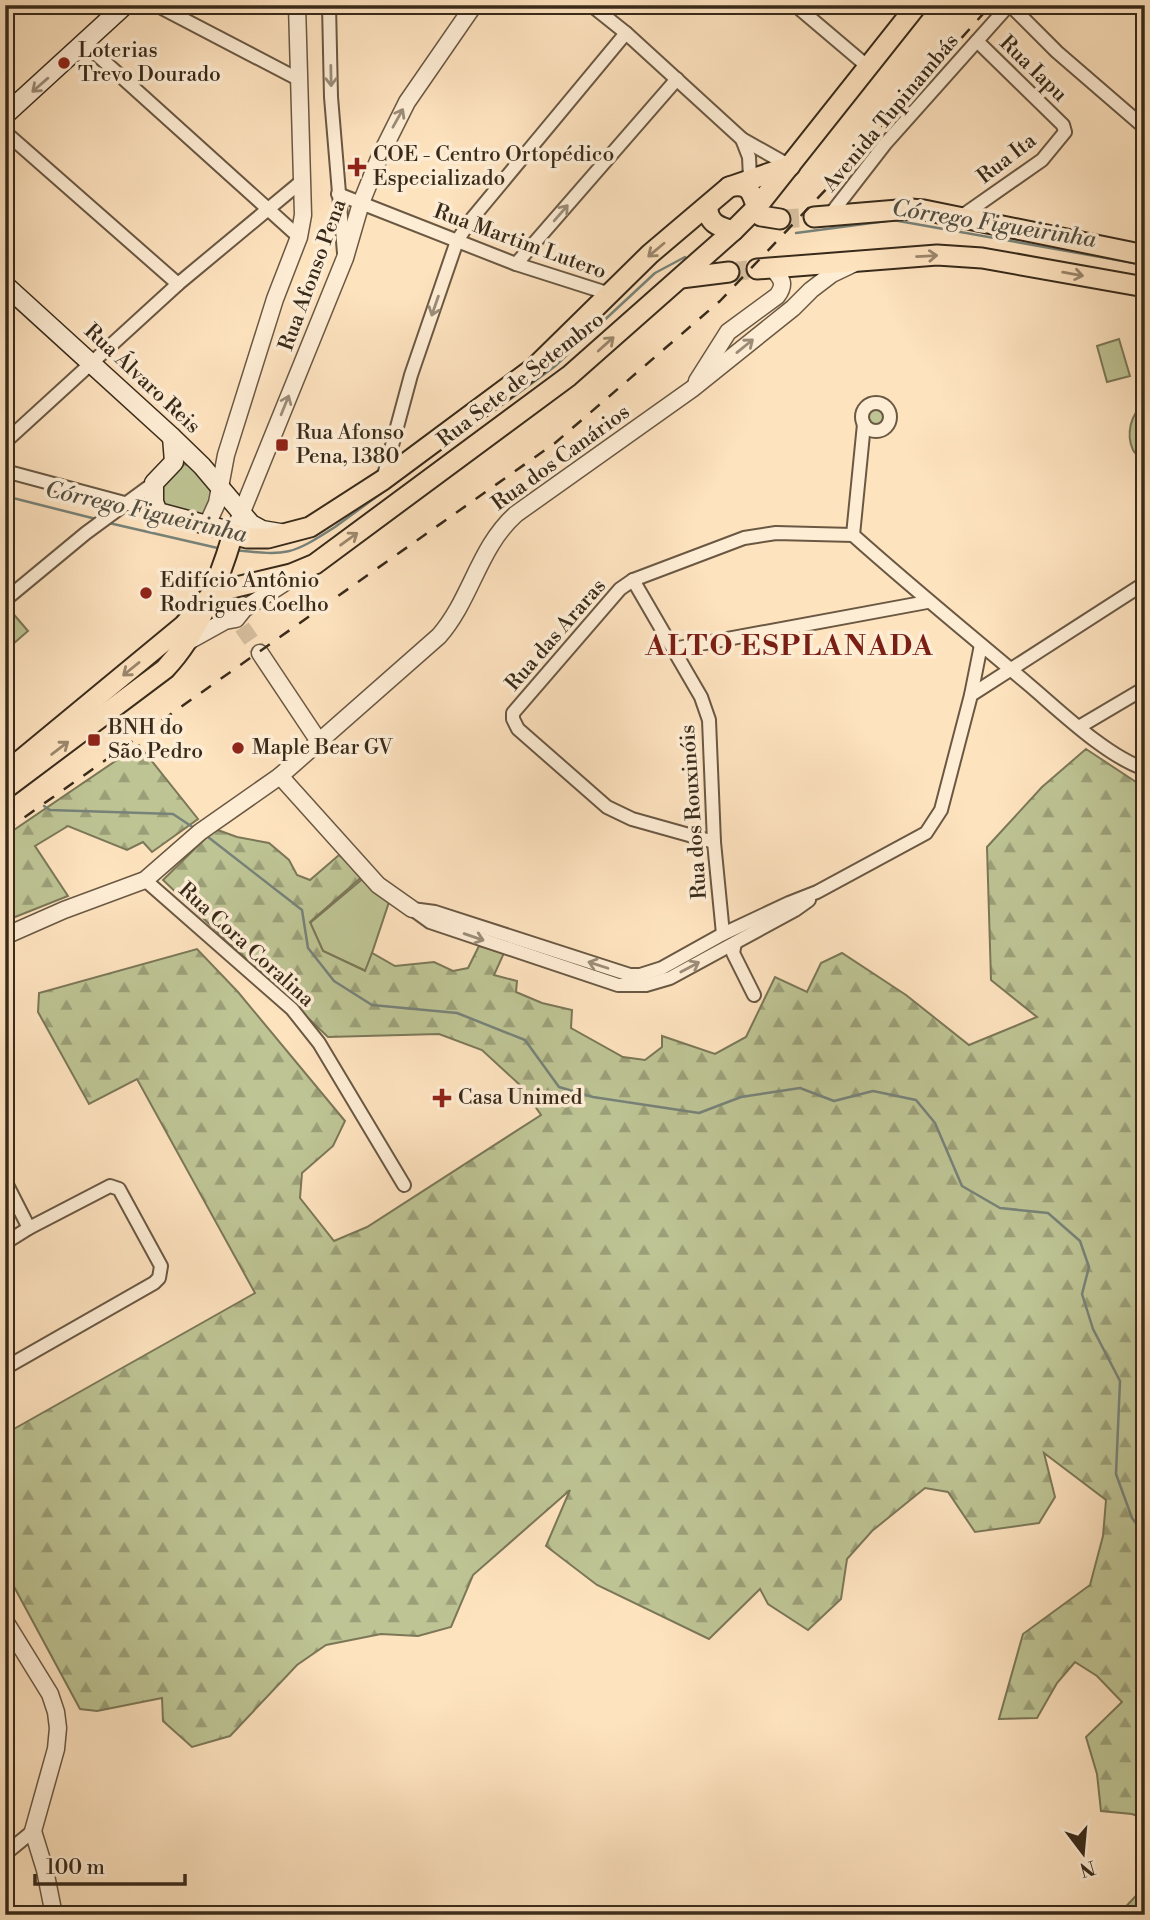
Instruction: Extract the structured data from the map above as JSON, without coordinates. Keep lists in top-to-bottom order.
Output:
{
  "streets": {
    "main road": ["Rua Álvaro Reis", "Rua Sete de Setembro"],
    "street": [
      "Rua Iapu",
      "Avenida Tupinambás",
      "Rua Ita",
      "Rua Martim Lutero",
      "Rua Afonso Pena",
      "Rua dos Canários",
      "Rua das Araras",
      "Rua dos Rouxinóis",
      "Rua Cora Coralina"
    ]
  },
  "crossings": [
    ["Rua Iapu", "Avenida Tupinambás"],
    ["Rua Iapu", "Rua Ita"],
    ["Rua Martim Lutero", "Rua Afonso Pena"],
    ["Rua Martim Lutero", "Rua Sete de Setembro"],
    ["Rua Afonso Pena", "Rua Álvaro Reis"],
    ["Rua Afonso Pena", "Rua Sete de Setembro"],
    ["Rua dos Canários", "Rua Cora Coralina"],
    ["Rua das Araras", "Rua dos Rouxinóis"]
  ],
  "districts": ["ALTO ESPLANADA"],
  "water": ["Córrego Figueirinha"],
  "places": {
    "other": ["Loterias Trevo Dourado", "Edifício Antônio Rodrigues Coelho", "Maple Bear GV"],
    "health": ["COE - Centro Ortopédico Especializado", "Casa Unimed"],
    "transit": ["Rua Afonso Pena, 1380", "BNH do São Pedro"]
  },
  "scale_bar": "100 m",
  "north": "bottom"
}
